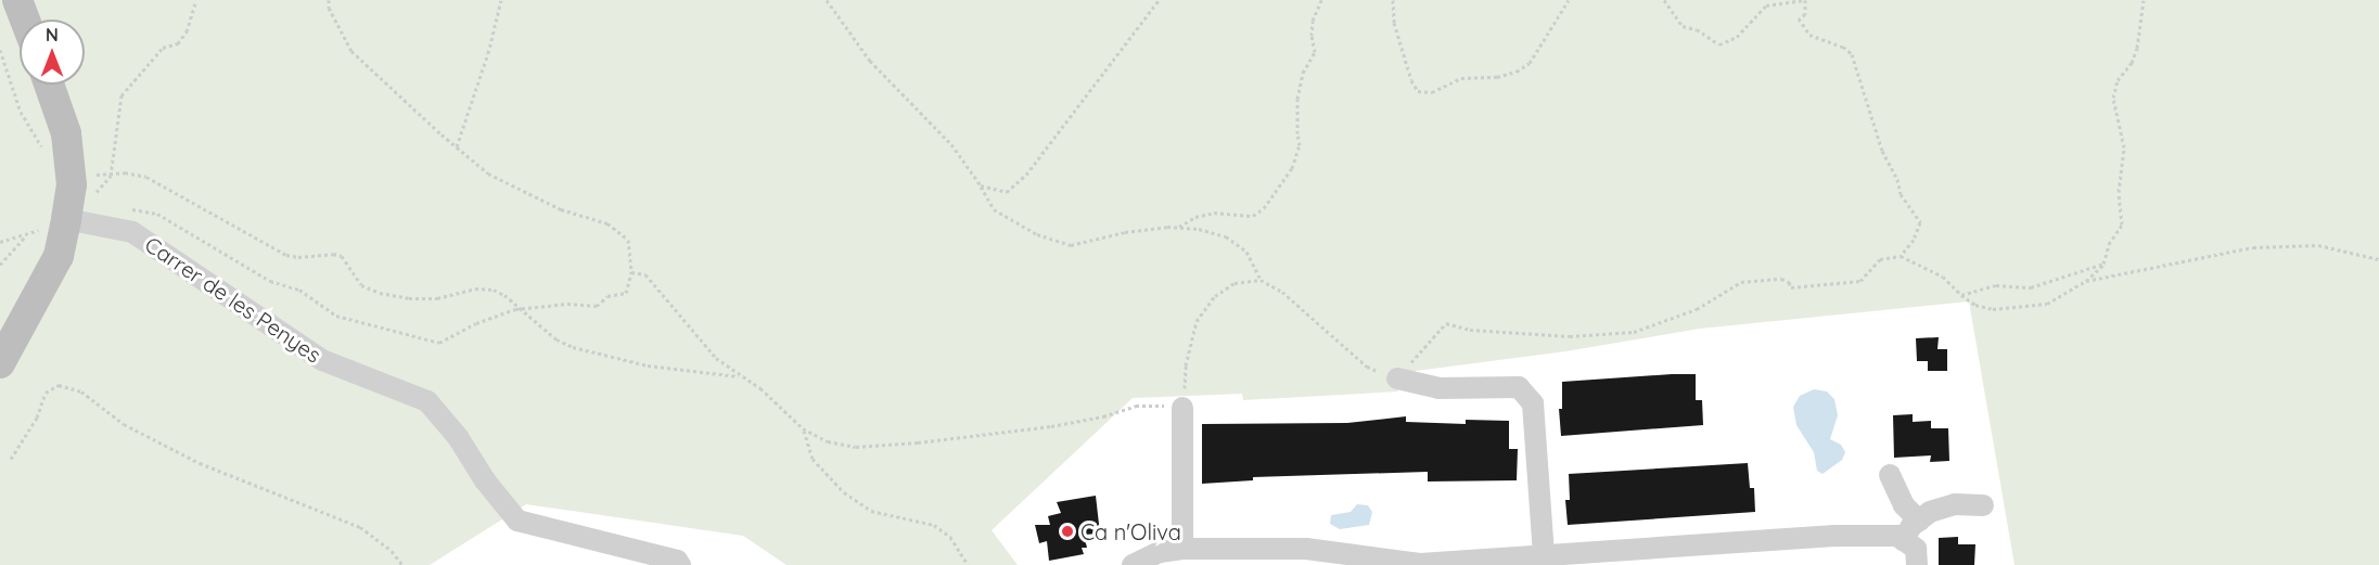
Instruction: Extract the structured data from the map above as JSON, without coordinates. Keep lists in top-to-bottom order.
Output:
{
  "streets": {
    "street": ["Carrer de les Penyes"]
  },
  "places": ["Ca n'Oliva"],
  "north": "top"
}
